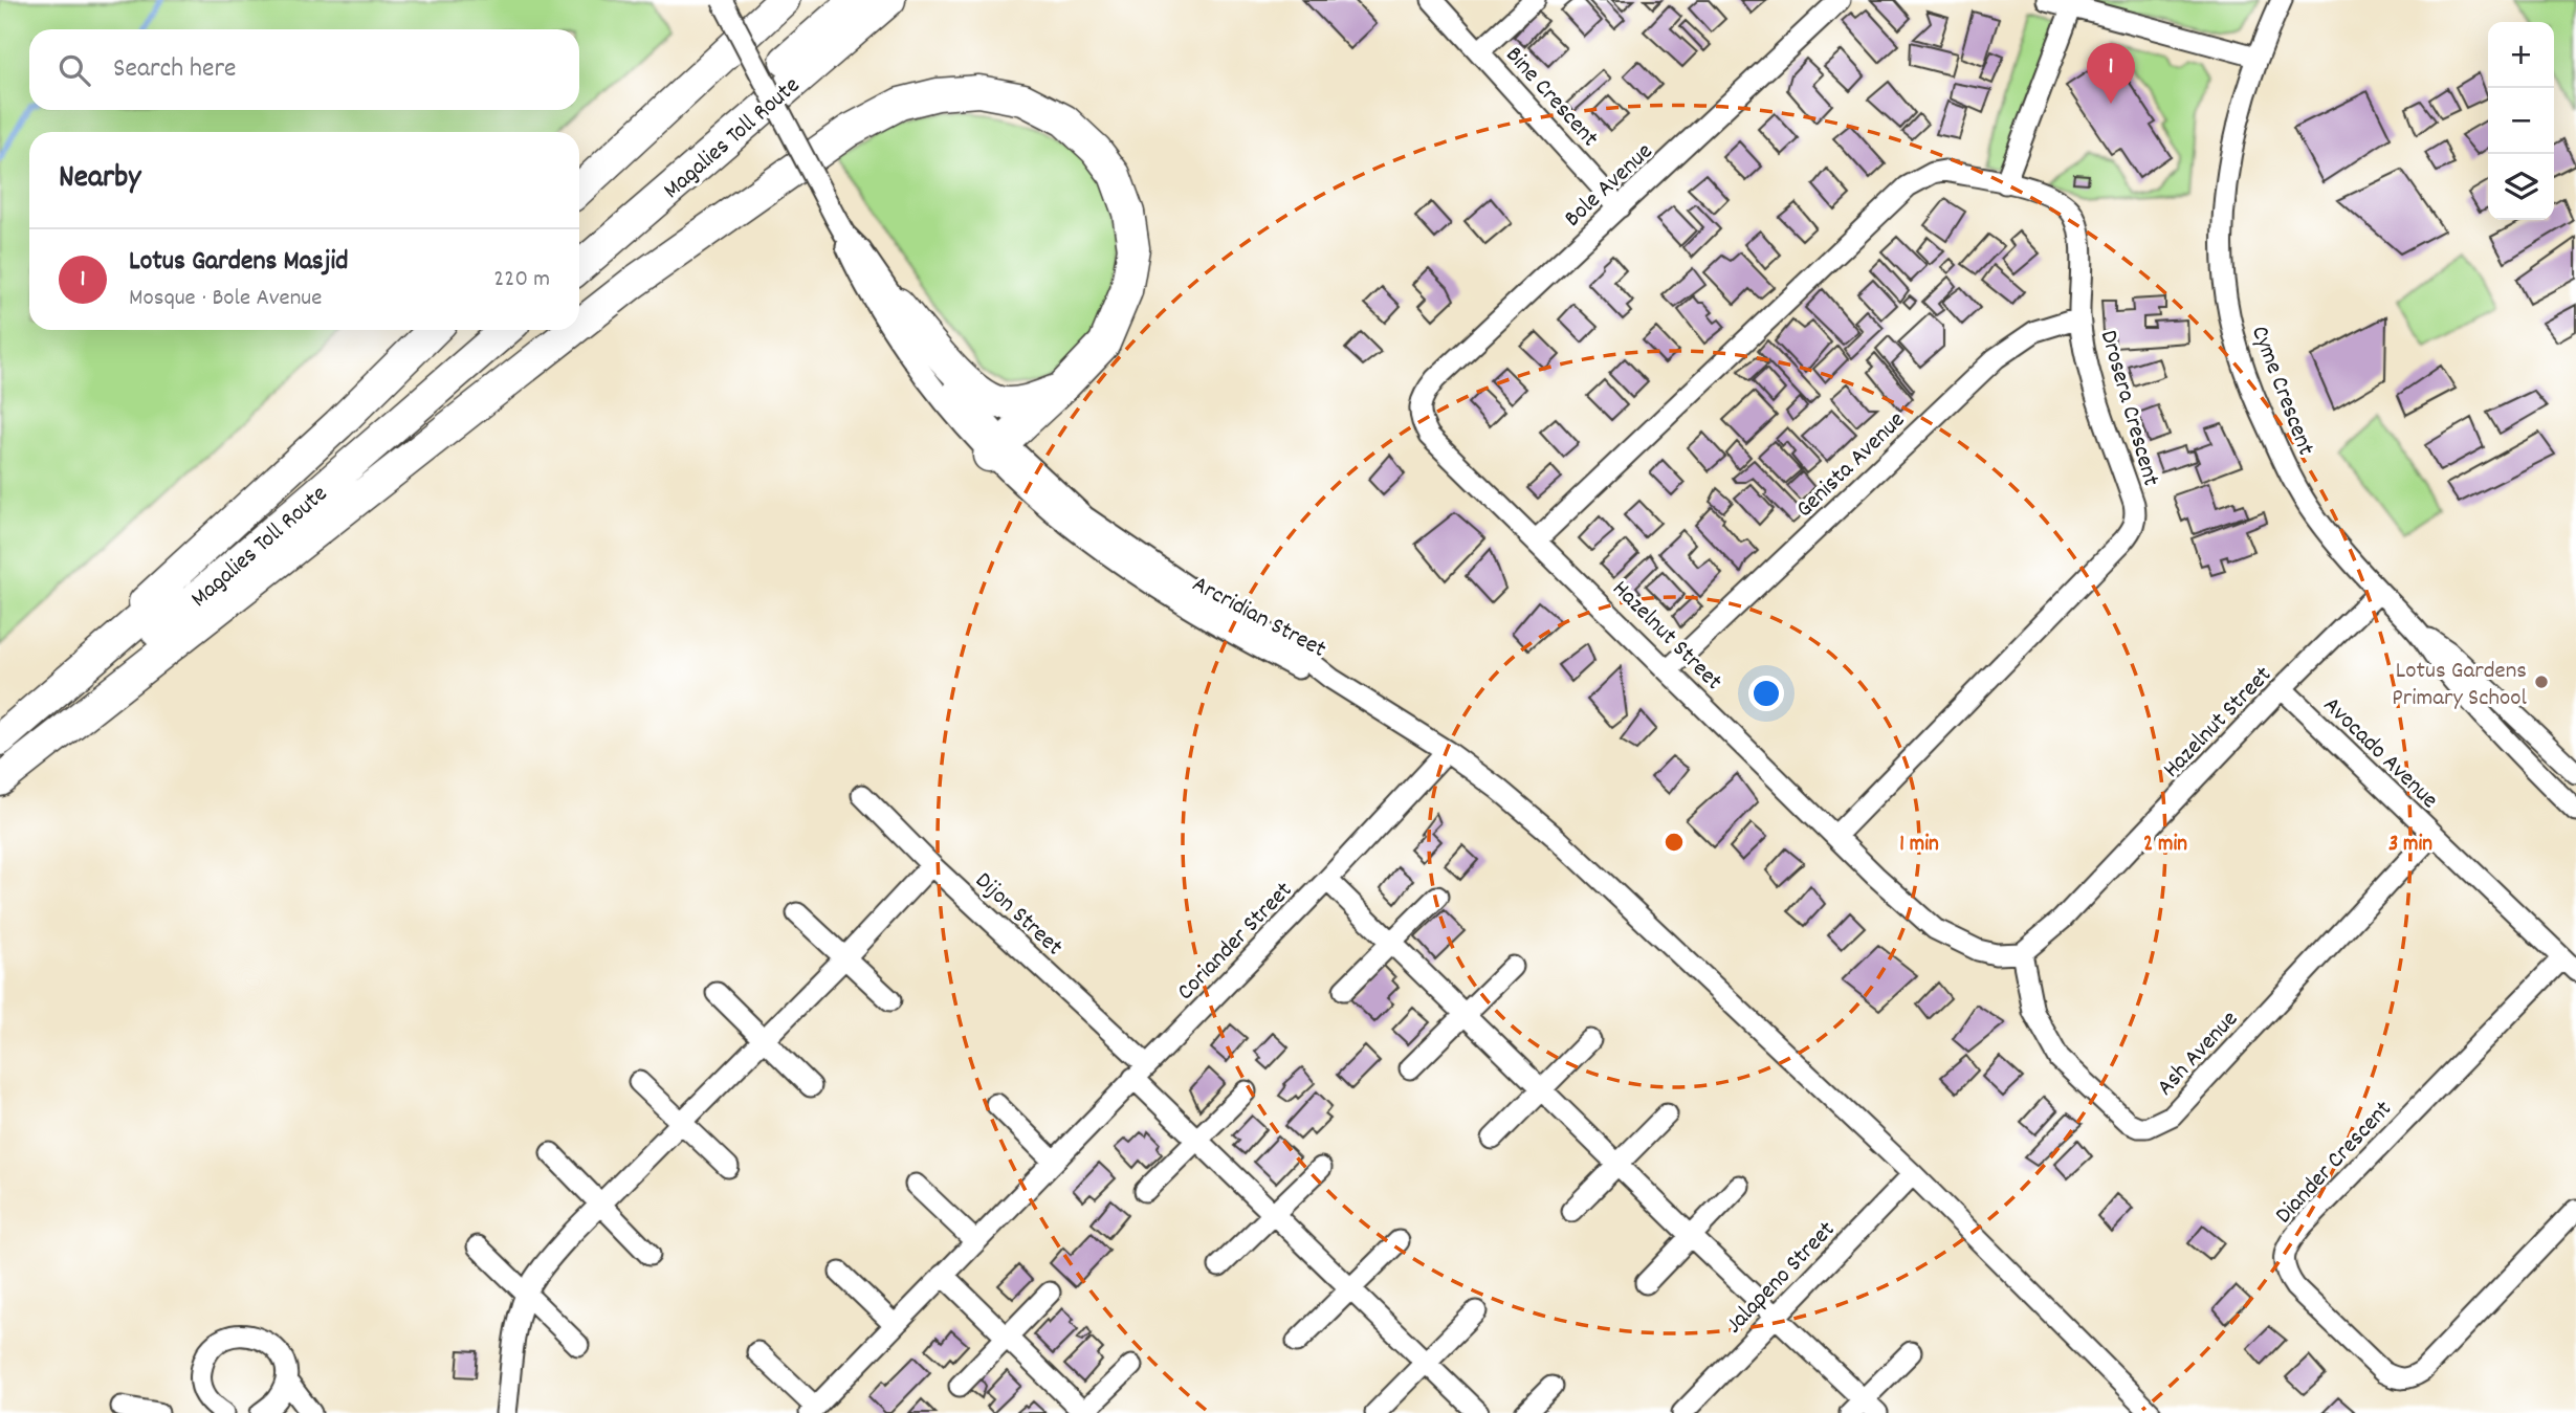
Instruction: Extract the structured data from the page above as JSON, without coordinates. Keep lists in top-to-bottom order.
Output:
{
  "streets": {
    "highway": ["Magalies Toll Route"],
    "street": [
      "Bine Crescent",
      "Bole Avenue",
      "Cyme Crescent",
      "Drosera Crescent",
      "Genista Avenue",
      "Arcridian Street",
      "Hazelnut Street",
      "Avocado Avenue",
      "Dijon Street",
      "Coriander Street",
      "Ash Avenue",
      "Diander Crescent",
      "Jalapeno Street"
    ]
  },
  "crossings": [
    ["Bine Crescent", "Bole Avenue"],
    ["Bole Avenue", "Hazelnut Street"],
    ["Cyme Crescent", "Hazelnut Street"],
    ["Drosera Crescent", "Genista Avenue"],
    ["Drosera Crescent", "Hazelnut Street"],
    ["Genista Avenue", "Hazelnut Street"],
    ["Arcridian Street", "Coriander Street"],
    ["Arcridian Street", "Jalapeno Street"],
    ["Hazelnut Street", "Avocado Avenue"],
    ["Hazelnut Street", "Ash Avenue"],
    ["Avocado Avenue", "Ash Avenue"],
    ["Avocado Avenue", "Diander Crescent"],
    ["Dijon Street", "Coriander Street"]
  ],
  "places": ["Lotus Gardens Primary School"],
  "page": {
    "map_buttons": ["+", "−"],
    "search": "Search here",
    "pins": "1",
    "heading": "Nearby",
    "list": [
      {
        "mark": "1",
        "name": "Lotus Gardens Masjid",
        "note": "Mosque · Bole Avenue",
        "value": "220 m"
      }
    ]
  },
  "rings": ["1 min", "2 min", "3 min"]
}
